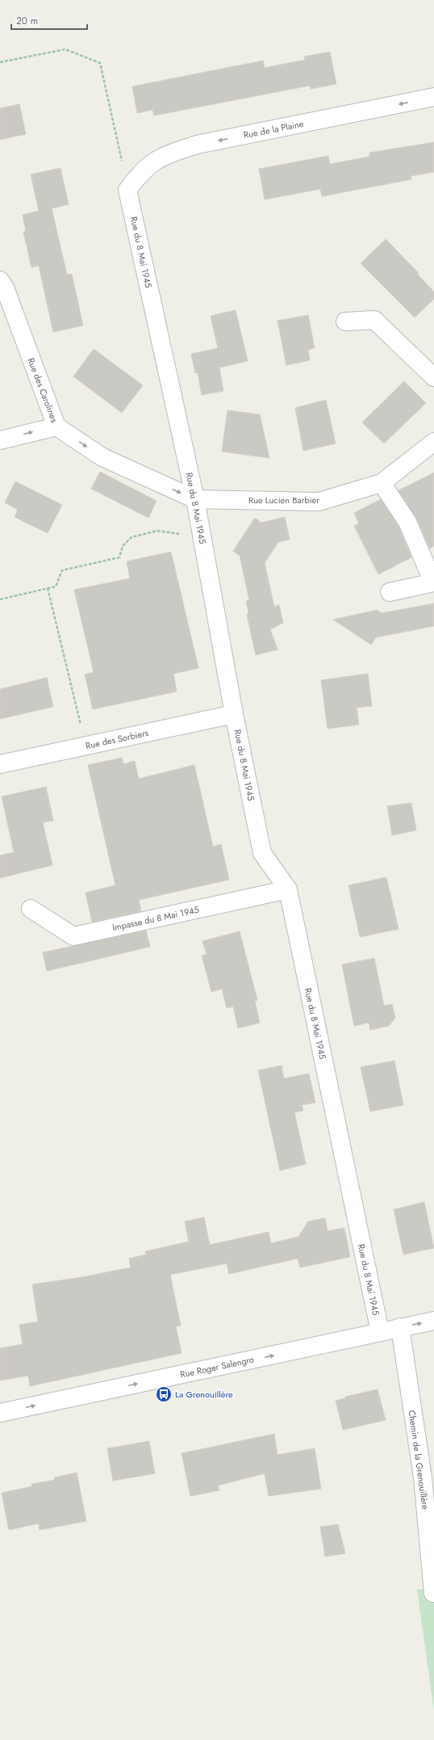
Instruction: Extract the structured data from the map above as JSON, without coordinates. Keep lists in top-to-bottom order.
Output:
{
  "streets": {
    "street": [
      "Rue de la Plaine",
      "Rue du 8 Mai 1945",
      "Rue des Carolines",
      "Rue Lucien Barbier",
      "Rue des Sorbiers",
      "Impasse du 8 Mai 1945",
      "Rue Roger Salengro",
      "Chemin de la Grenouillère"
    ]
  },
  "crossings": [
    ["Rue de la Plaine", "Rue du 8 Mai 1945"],
    ["Rue du 8 Mai 1945", "Rue des Carolines"],
    ["Rue du 8 Mai 1945", "Rue Lucien Barbier"],
    ["Rue du 8 Mai 1945", "Rue des Sorbiers"],
    ["Rue du 8 Mai 1945", "Impasse du 8 Mai 1945"],
    ["Rue du 8 Mai 1945", "Rue Roger Salengro"],
    ["Rue des Carolines", "Rue Lucien Barbier"],
    ["Rue Roger Salengro", "Chemin de la Grenouillère"]
  ],
  "one_way": ["Rue de la Plaine", "Rue des Carolines", "Rue Roger Salengro"],
  "places": {
    "bus stop": ["La Grenouillère"]
  },
  "scale_bar": "20 m"
}
